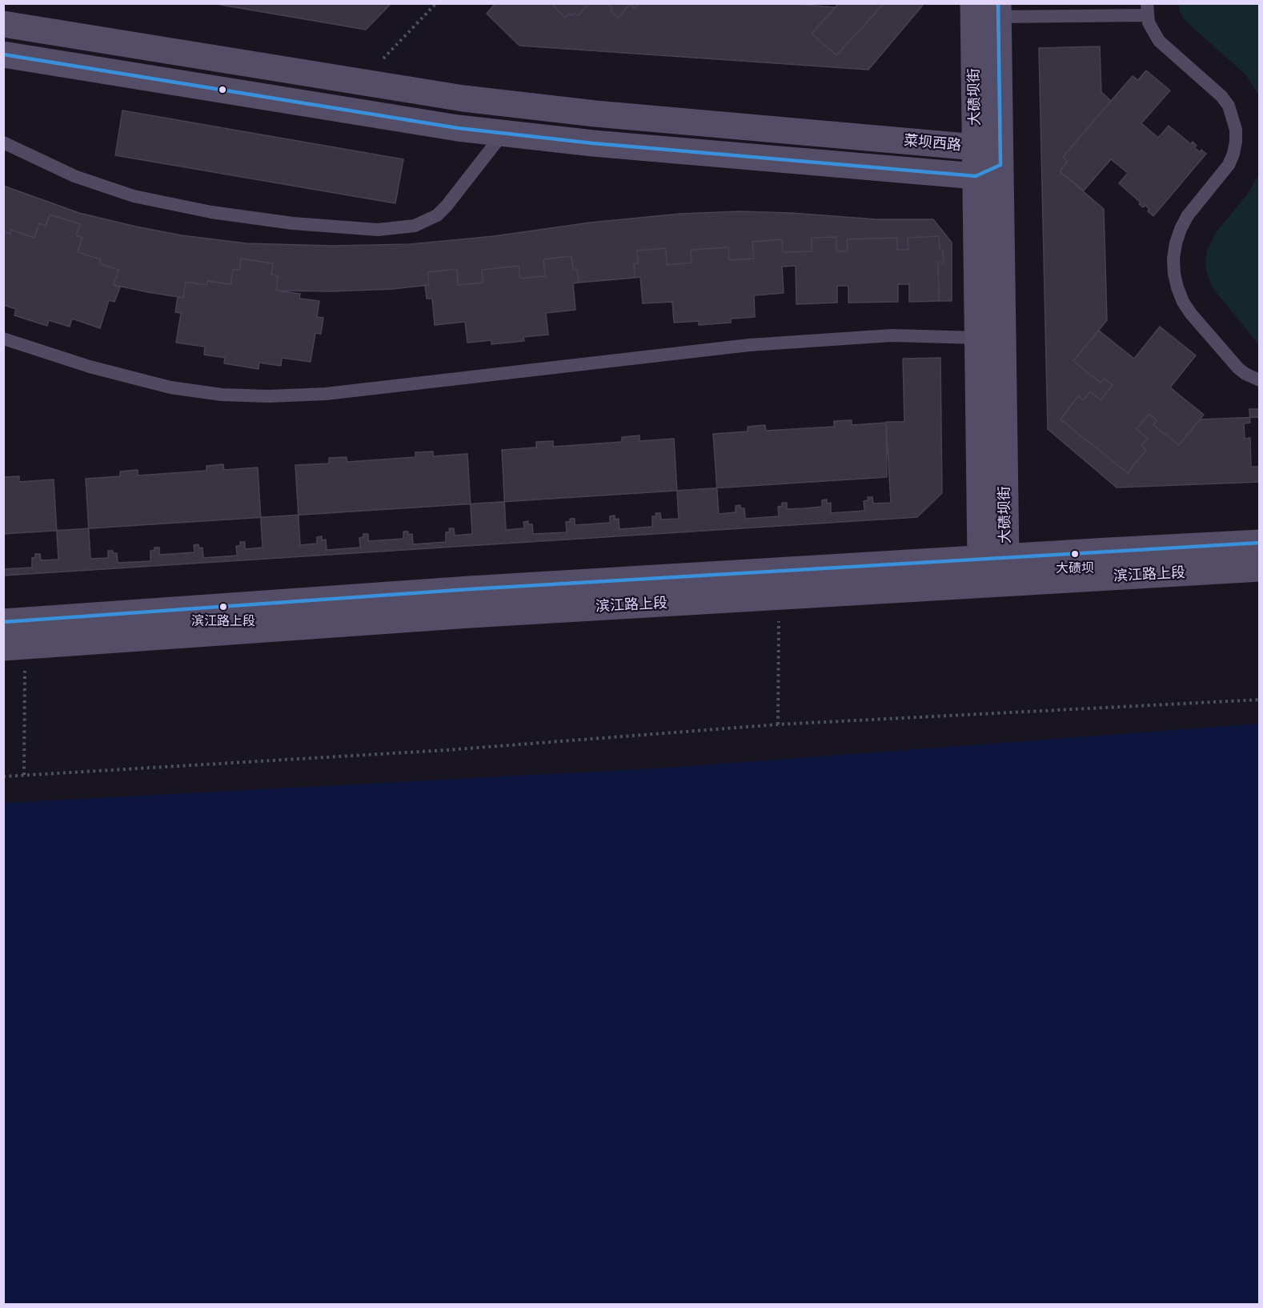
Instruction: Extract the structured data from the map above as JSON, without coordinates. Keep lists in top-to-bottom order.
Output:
{
  "streets": {
    "street": ["大碛坝街", "菜坝西路", "滨江路上段"]
  },
  "crossings": [
    ["大碛坝街", "菜坝西路"],
    ["大碛坝街", "滨江路上段"]
  ],
  "places": ["大碛坝", "滨江路上段"]
}
